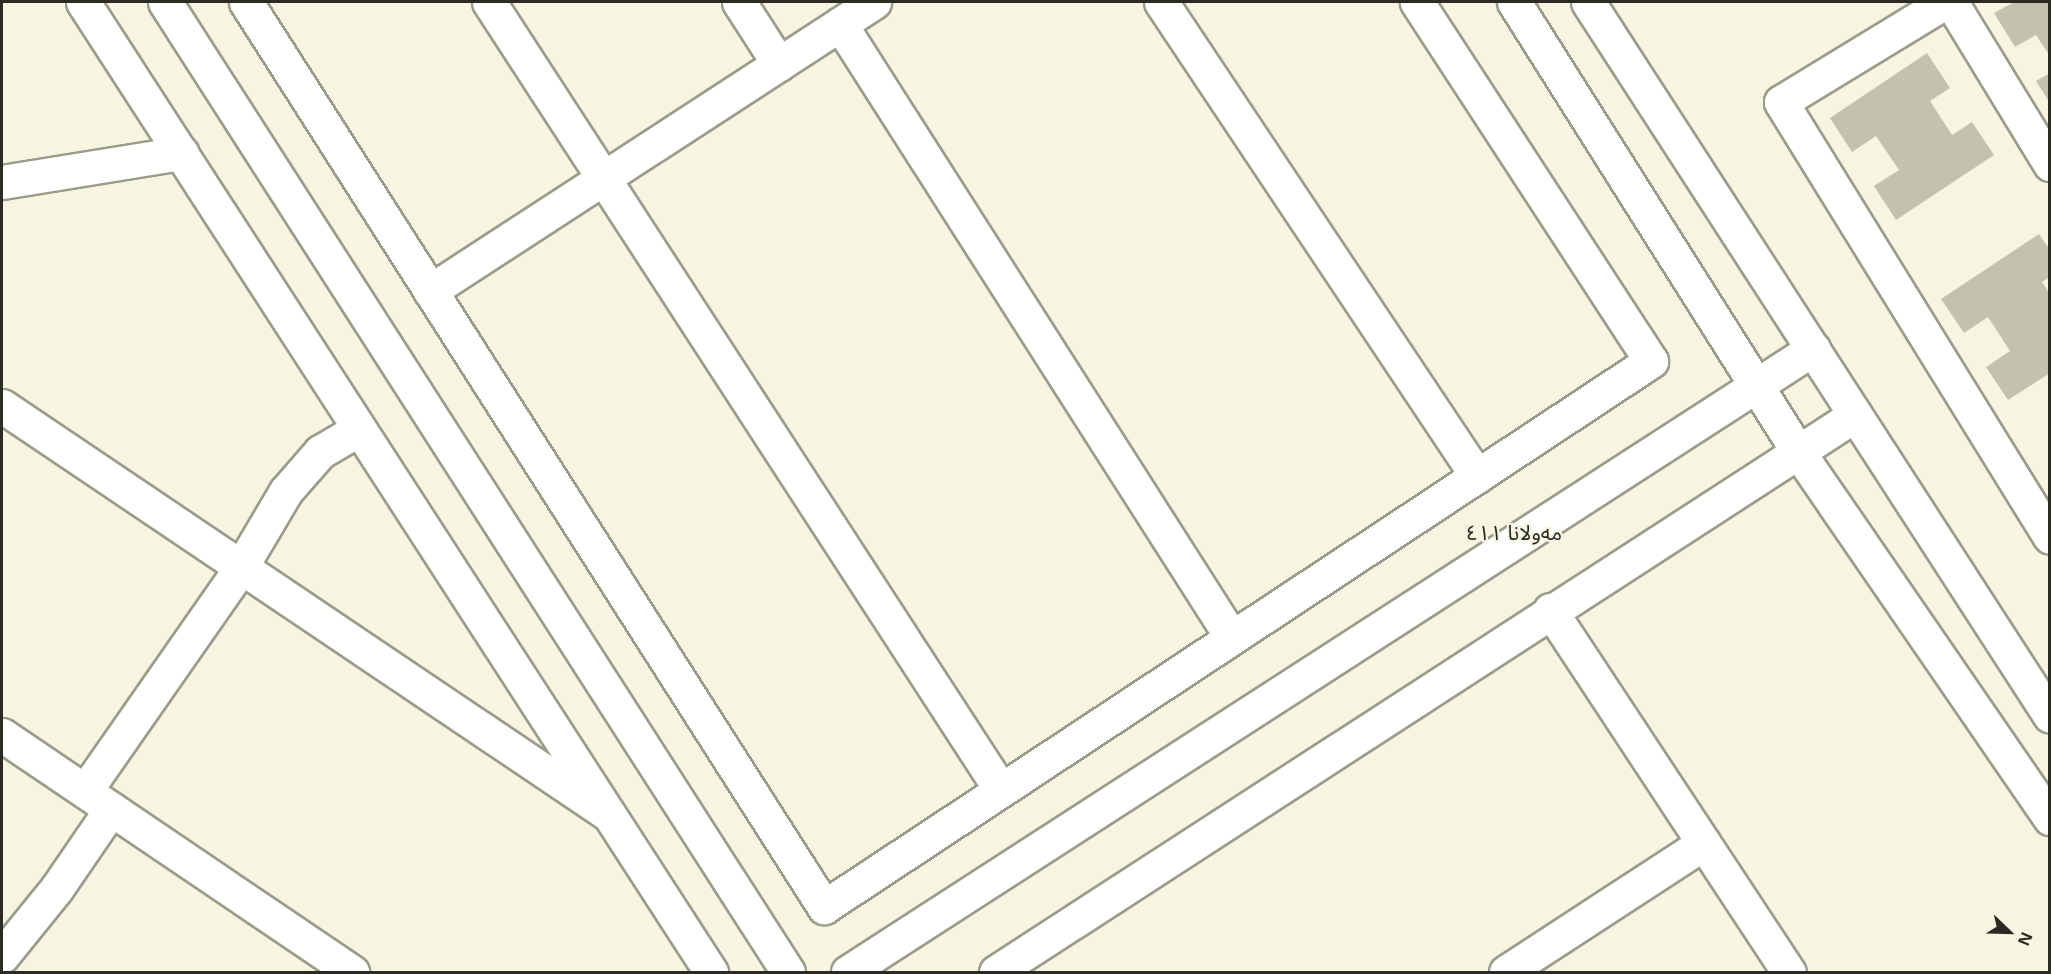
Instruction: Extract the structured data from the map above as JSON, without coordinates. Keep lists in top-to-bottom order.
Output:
{
  "districts": ["مەولانا ٤١١"],
  "north": "bottom right"
}
